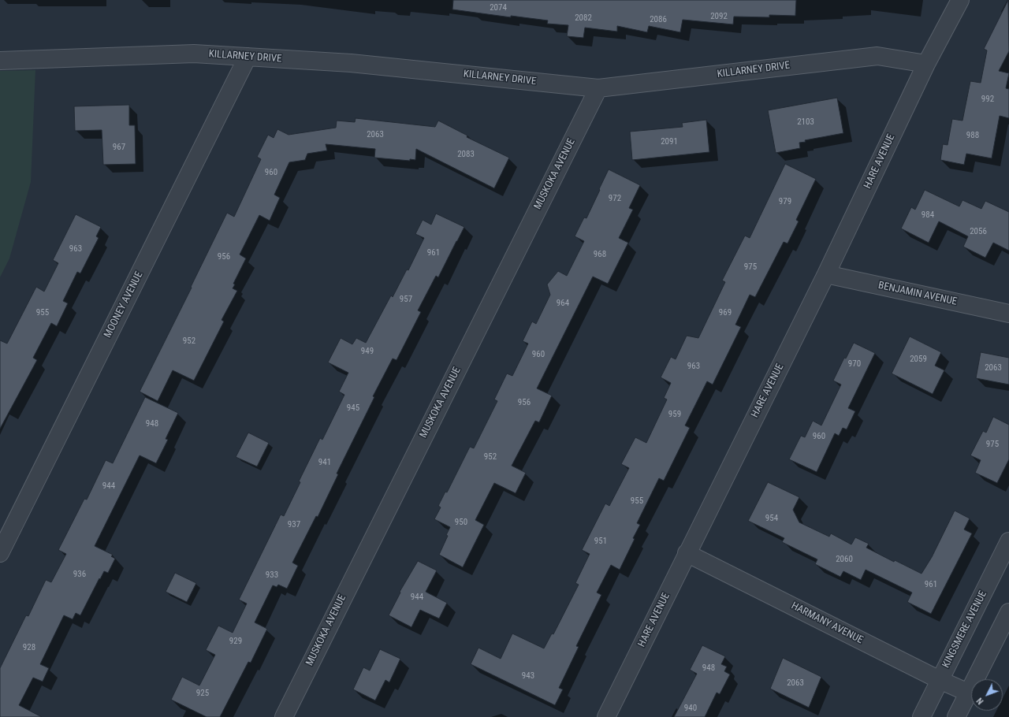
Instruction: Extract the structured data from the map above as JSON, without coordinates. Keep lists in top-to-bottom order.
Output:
{
  "streets": {
    "street": [
      "KILLARNEY DRIVE",
      "HARE AVENUE",
      "MUSKOKA AVENUE",
      "BENJAMIN AVENUE",
      "MOONEY AVENUE",
      "HARMANY AVENUE",
      "KINGSMERE AVENUE"
    ]
  },
  "crossings": [
    ["KILLARNEY DRIVE", "HARE AVENUE"],
    ["KILLARNEY DRIVE", "MUSKOKA AVENUE"],
    ["KILLARNEY DRIVE", "MOONEY AVENUE"],
    ["HARE AVENUE", "BENJAMIN AVENUE"],
    ["HARE AVENUE", "HARMANY AVENUE"],
    ["HARMANY AVENUE", "KINGSMERE AVENUE"]
  ],
  "house_numbers": [
    "2074",
    "2092",
    "2082",
    "2086",
    "992",
    "2103",
    "2063",
    "988",
    "2091",
    "967",
    "2083",
    "960",
    "972",
    "979",
    "984",
    "2056",
    "963",
    "961",
    "968",
    "956",
    "975",
    "957",
    "964",
    "955",
    "969",
    "952",
    "949",
    "960",
    "2059",
    "970",
    "963",
    "2063",
    "956",
    "945",
    "959",
    "948",
    "960",
    "975",
    "952",
    "941",
    "944",
    "955",
    "954",
    "950",
    "937",
    "951",
    "2060",
    "936",
    "933",
    "961",
    "944",
    "929",
    "928",
    "948",
    "943",
    "2063",
    "925",
    "940"
  ],
  "north": "bottom left"
}
